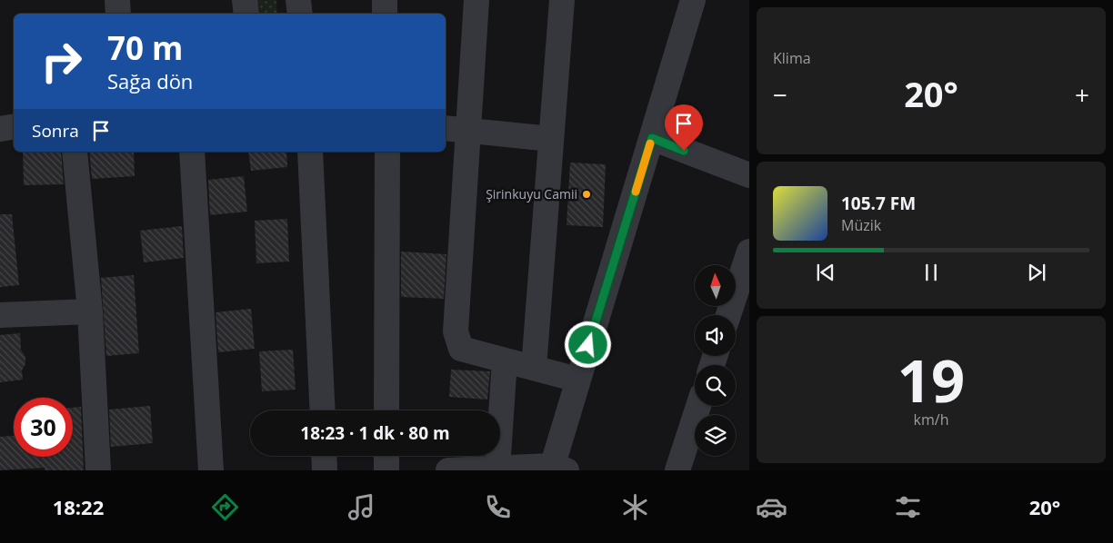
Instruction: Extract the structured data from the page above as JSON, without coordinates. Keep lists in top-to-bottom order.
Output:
{
  "places": ["Şirinkuyu Camii"],
  "north": "top",
  "page": {
    "tile": [
      "Klima",
      ["19", "km/h"]
    ],
    "turn": ["70 m", "Sağa dön"],
    "heat": ["−", "20°", "+"],
    "then": "Sonra",
    "song": ["105.7 FM", "Müzik"],
    "limit": "30",
    "trip": "18:23 · 1 dk · 80 m",
    "tabs": ["18:22", "20°"]
  }
}
